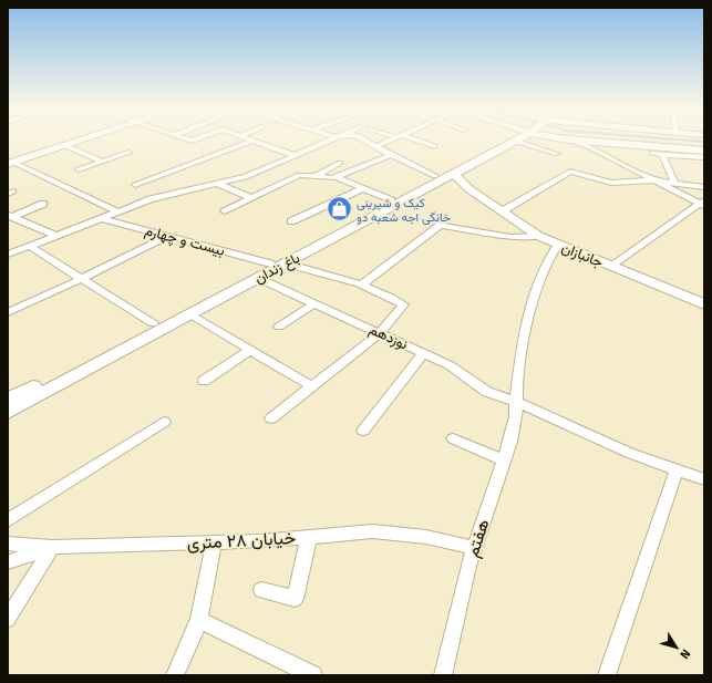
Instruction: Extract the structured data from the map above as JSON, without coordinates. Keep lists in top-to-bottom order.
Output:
{
  "streets": {
    "main road": ["جانبازان", "باغ زندان"],
    "street": [
      "بیست و چهارم",
      "نوزدهم",
      "هفتم",
      "خیابان ۲۸ متری"
    ]
  },
  "crossings": [
    ["بیست و چهارم", "باغ زندان"],
    ["جانبازان", "باغ زندان"],
    ["جانبازان", "هفتم"],
    ["باغ زندان", "نوزدهم"],
    ["نوزدهم", "هفتم"],
    ["هفتم", "خیابان ۲۸ متری"]
  ],
  "places": {
    "shop": ["کیک و شیرینی خانگی اجه شعبه دو"]
  },
  "north": "bottom right"
}
